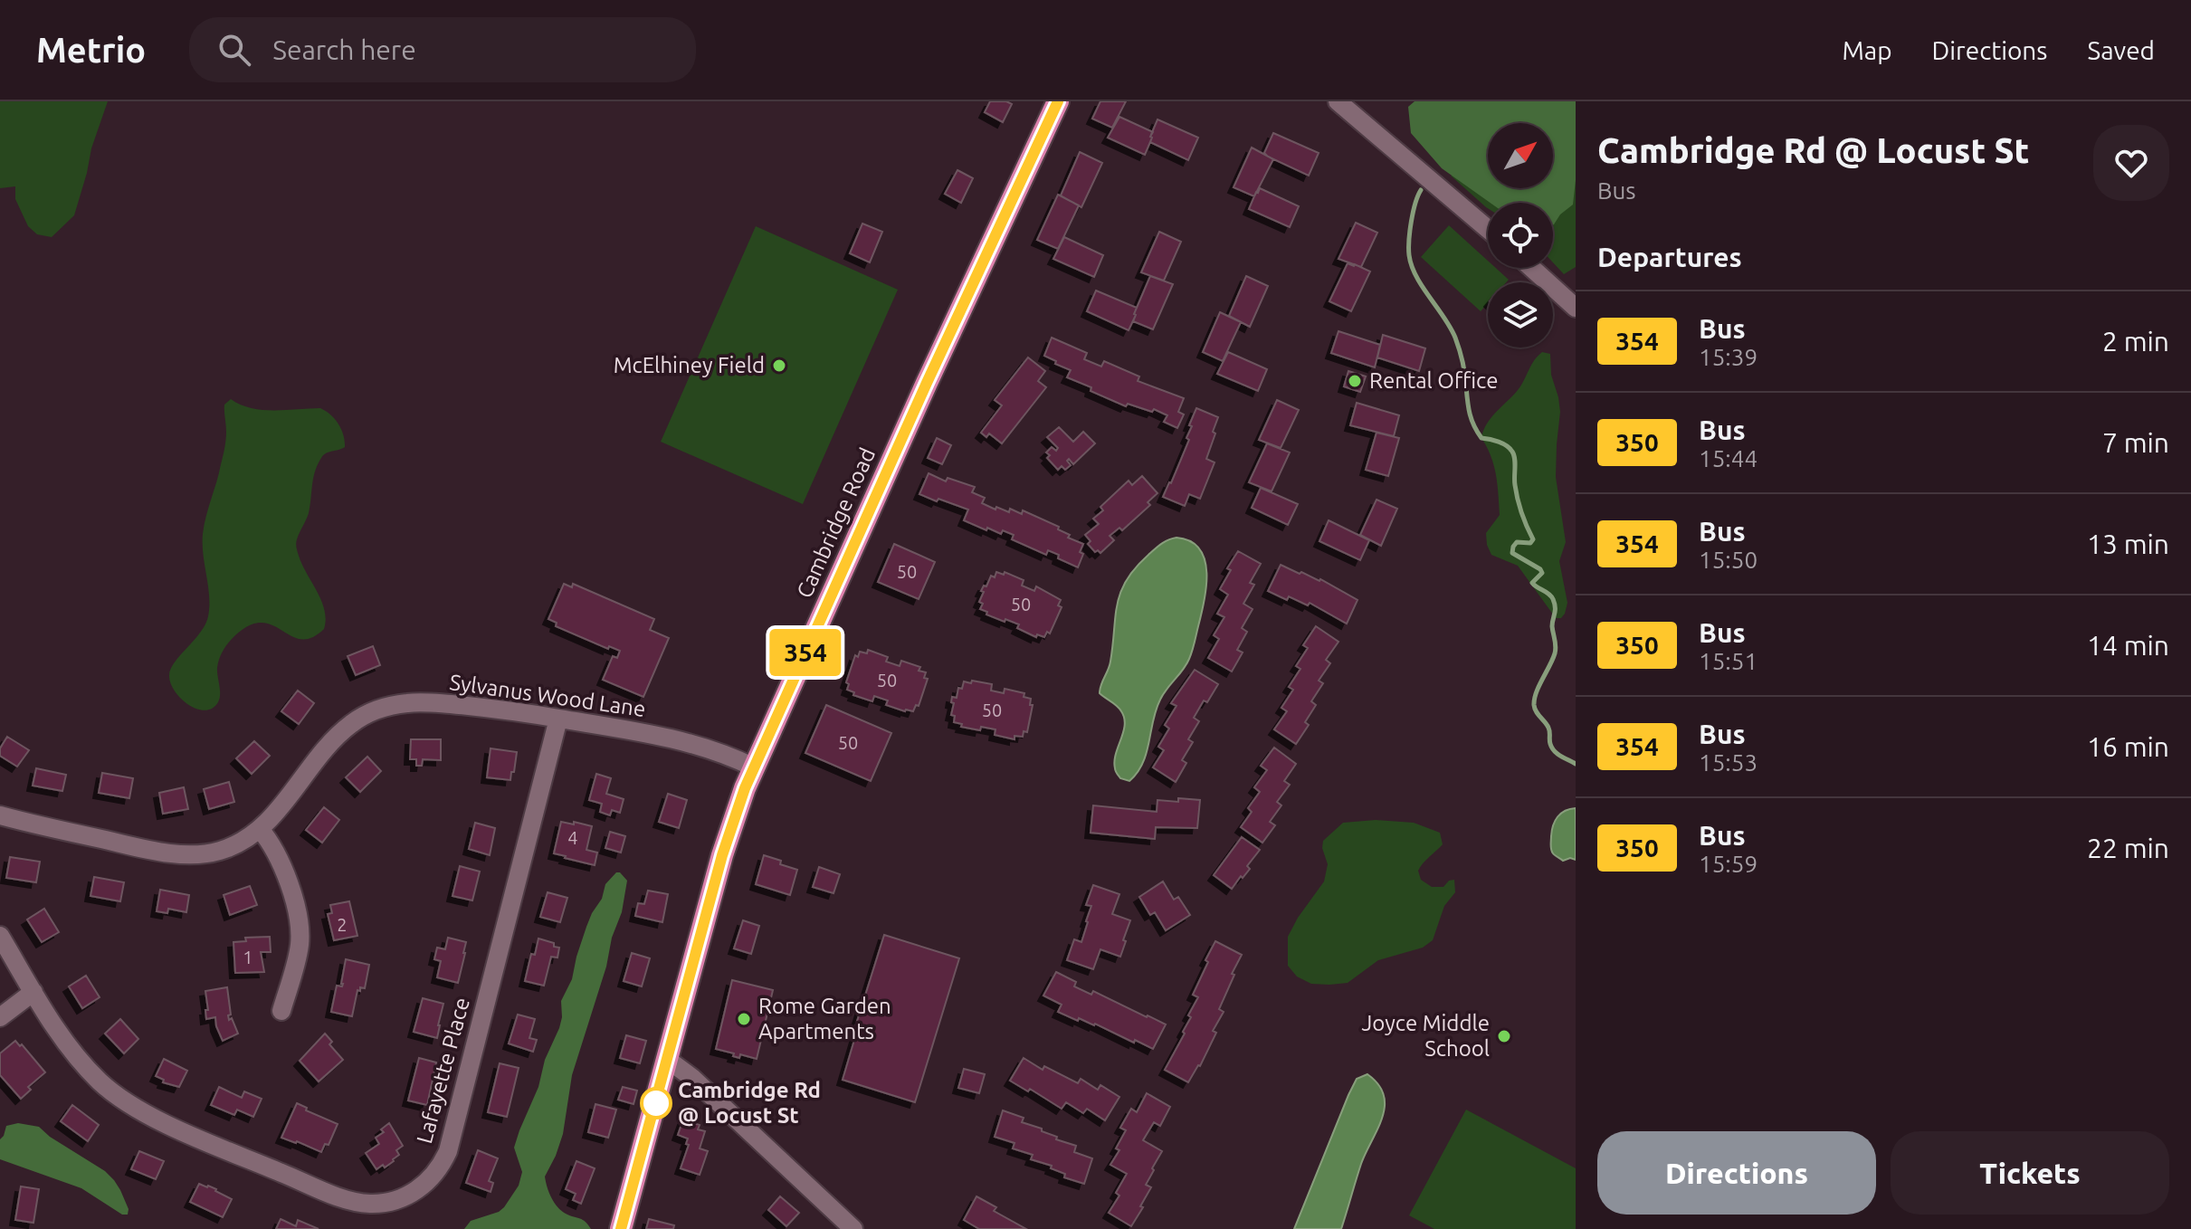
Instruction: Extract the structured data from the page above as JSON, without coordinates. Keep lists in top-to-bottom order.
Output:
{
  "streets": {
    "highway": ["Cambridge Road"],
    "street": ["Sylvanus Wood Lane", "Lafayette Place"]
  },
  "crossings": [
    ["Cambridge Road", "Sylvanus Wood Lane"],
    ["Sylvanus Wood Lane", "Lafayette Place"]
  ],
  "places": [
    "McElhiney Field",
    "Rental Office",
    "Rome Garden Apartments",
    "Joyce Middle School",
    "Cambridge Rd @ Locust St"
  ],
  "lines": ["bus line 354"],
  "house_numbers": [
    "50",
    "50",
    "50",
    "50",
    "50",
    "4",
    "2",
    "1"
  ],
  "north": "top right",
  "page": {
    "header": "Metrio",
    "search": "Search here",
    "nav": ["Map", "Directions", "Saved"],
    "on_map": "354",
    "heading": [
      ["Cambridge Rd @ Locust St", "Bus"],
      "Departures"
    ],
    "list": [
      {
        "mark": "354",
        "name": "Bus",
        "note": "15:39",
        "value": "2 min"
      },
      {
        "mark": "350",
        "name": "Bus",
        "note": "15:44",
        "value": "7 min"
      },
      {
        "mark": "354",
        "name": "Bus",
        "note": "15:50",
        "value": "13 min"
      },
      {
        "mark": "350",
        "name": "Bus",
        "note": "15:51",
        "value": "14 min"
      },
      {
        "mark": "354",
        "name": "Bus",
        "note": "15:53",
        "value": "16 min"
      },
      {
        "mark": "350",
        "name": "Bus",
        "note": "15:59",
        "value": "22 min"
      }
    ],
    "buttons": ["Directions", "Tickets"]
  }
}
